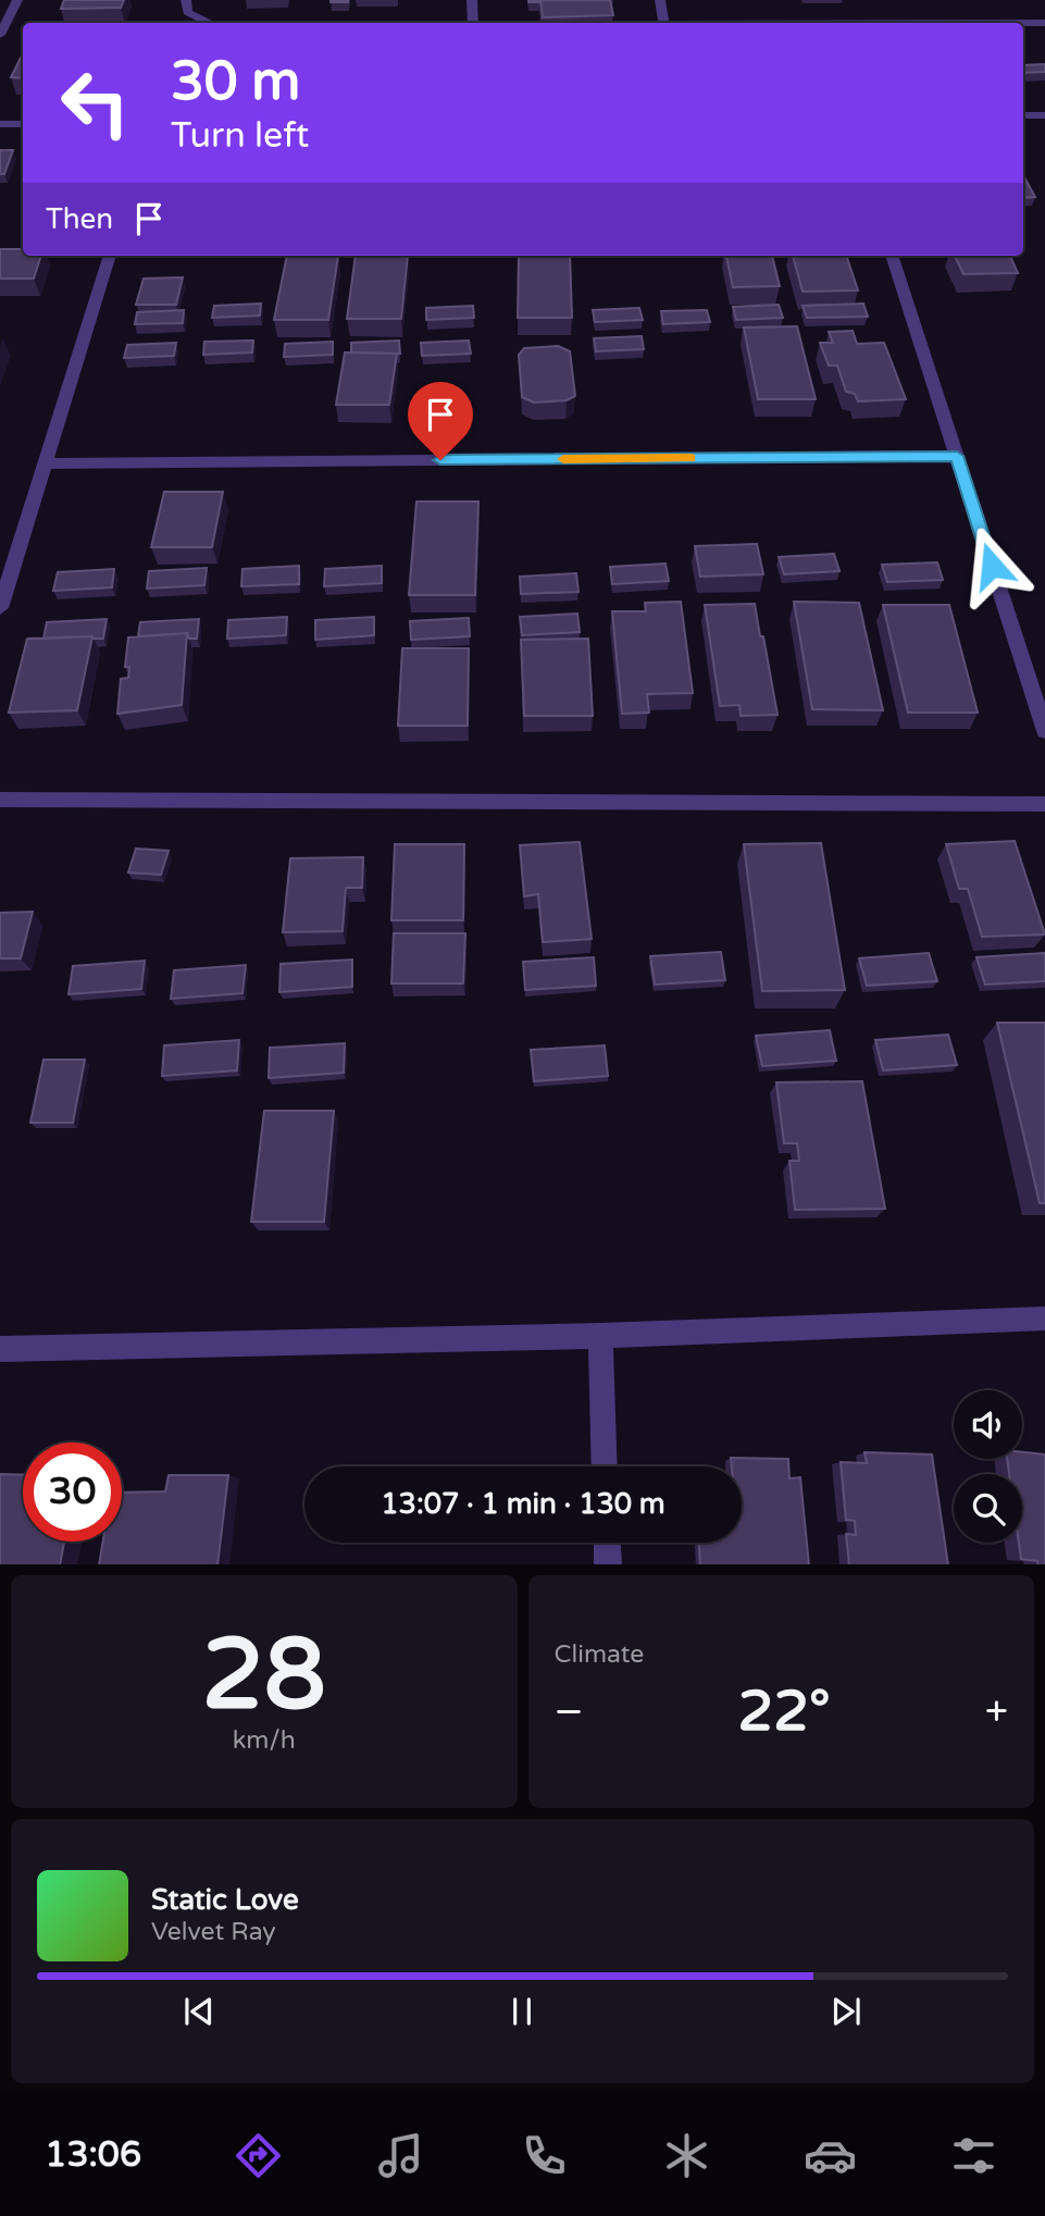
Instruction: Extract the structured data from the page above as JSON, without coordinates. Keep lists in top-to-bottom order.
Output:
{
  "page": {
    "turn": ["30 m", "Turn left"],
    "then": "Then",
    "limit": "30",
    "trip": "13:07 · 1 min · 130 m",
    "tile": [
      ["28", "km/h"],
      "Climate"
    ],
    "heat": ["−", "22°", "+"],
    "song": ["Static Love", "Velvet Ray"],
    "tabs": "13:06"
  }
}
